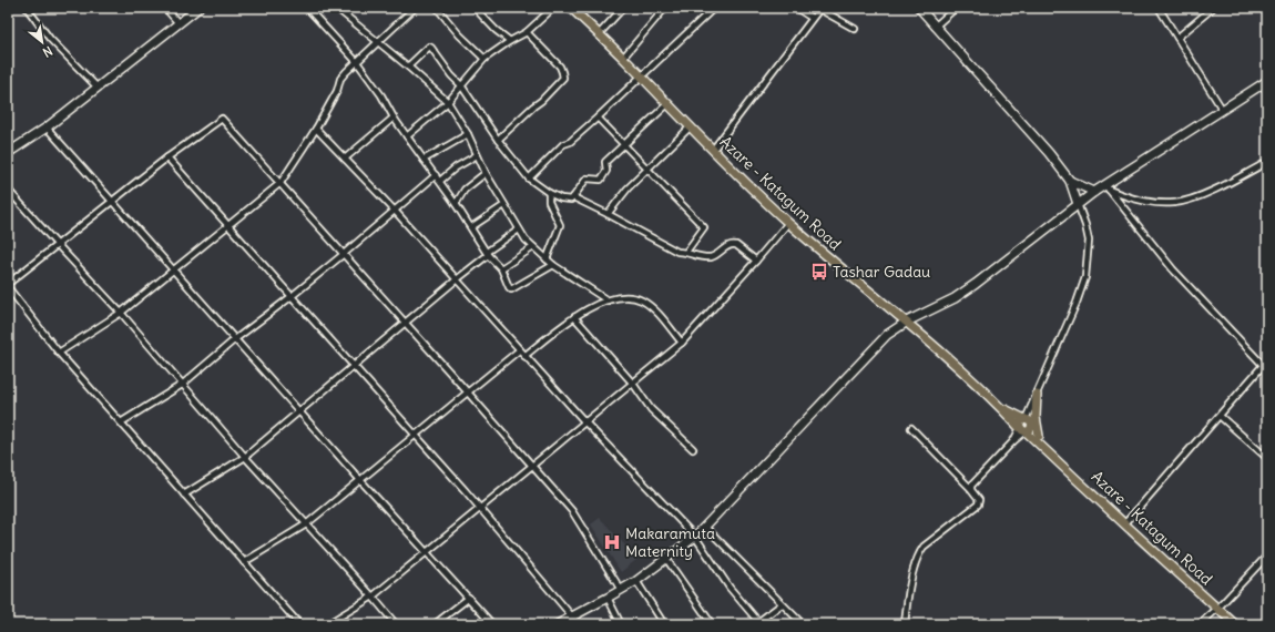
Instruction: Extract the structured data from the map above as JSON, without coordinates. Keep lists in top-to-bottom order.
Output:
{
  "streets": {
    "main road": ["Azare - Katagum Road"]
  },
  "places": {
    "bus stop": ["Tashar Gadau"],
    "hospital": ["Makaramuta Maternity"]
  },
  "north": "bottom right"
}
